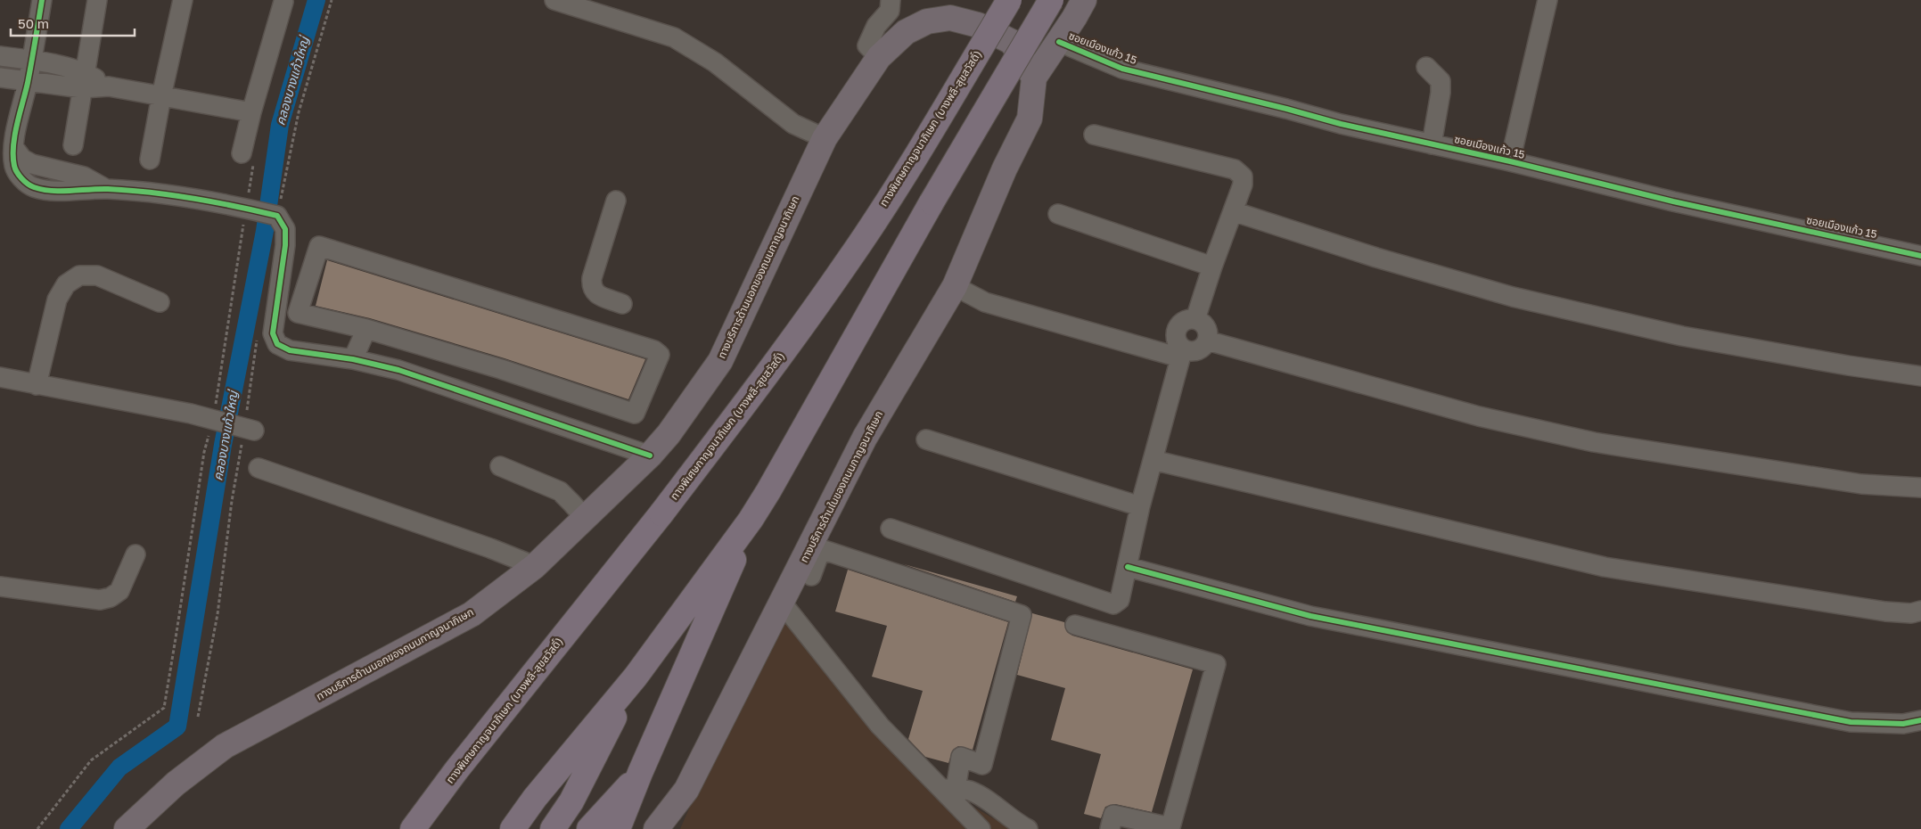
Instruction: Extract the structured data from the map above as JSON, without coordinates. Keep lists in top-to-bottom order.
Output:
{
  "streets": {
    "highway": ["ทางพิเศษกาญจนาภิเษก (บางพลี-สุขสวัสดิ์)"],
    "main road": ["ทางบริการด้านนอกของถนนกาญจนาภิเษก", "ทางบริการด้านในของถนนกาญจนาภิเษก"],
    "street": ["ซอยเมืองแก้ว 15"]
  },
  "crossings": [
    ["ทางบริการด้านนอกของถนนกาญจนาภิเษก", "ทางบริการด้านในของถนนกาญจนาภิเษก"]
  ],
  "water": ["คลองบางแก้วใหญ่"],
  "scale_bar": "50 m"
}
